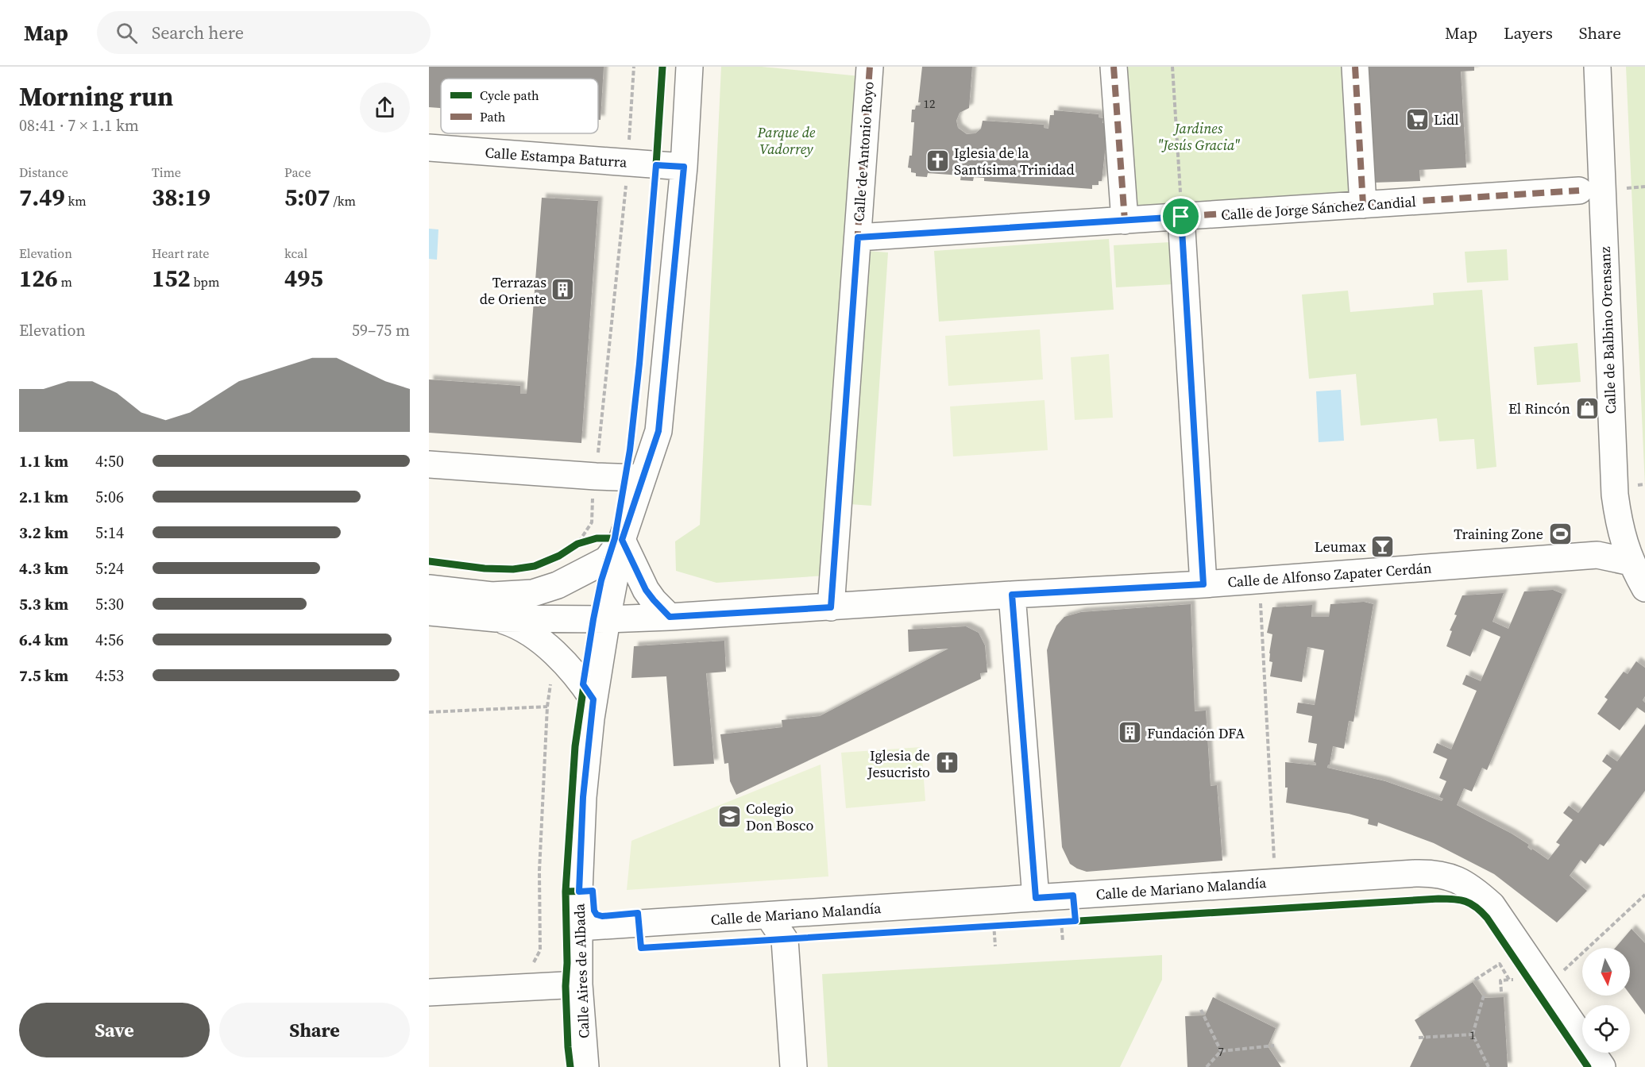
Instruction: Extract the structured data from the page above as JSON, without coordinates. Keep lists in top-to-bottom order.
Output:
{
  "streets": {
    "street": [
      "Calle de Antonio Royo",
      "Calle Estampa Baturra",
      "Calle de Jorge Sánchez Candial",
      "Calle de Balbino Orensanz",
      "Calle de Alfonso Zapater Cerdán",
      "Calle de Mariano Malandía",
      "Calle Aires de Albada"
    ]
  },
  "crossings": [
    ["Calle de Antonio Royo", "Calle de Jorge Sánchez Candial"],
    ["Calle de Antonio Royo", "Calle de Alfonso Zapater Cerdán"],
    ["Calle de Balbino Orensanz", "Calle de Alfonso Zapater Cerdán"],
    ["Calle de Alfonso Zapater Cerdán", "Calle Aires de Albada"],
    ["Calle de Mariano Malandía", "Calle Aires de Albada"]
  ],
  "parks": ["Jardines \"Jesús Gracia\"", "Parque de Vadorrey"],
  "places": {
    "supermarket": ["Lidl"],
    "church": ["Iglesia de la Santísima Trinidad", "Iglesia de Jesucristo"],
    "building": ["Terrazas de Oriente", "Fundación DFA"],
    "shop": ["El Rincón"],
    "sports": ["Training Zone"],
    "bar": ["Leumax"],
    "school or university": ["Colegio Don Bosco"]
  },
  "house_numbers": ["12", "1", "7"],
  "legend": ["Cycle path", "Path"],
  "north": "bottom",
  "page": {
    "header": "Map",
    "search": "Search here",
    "nav": ["Map", "Layers", "Share"],
    "heading": ["Morning run", "08:41 · 7 × 1.1 km"],
    "stats": [
      ["Distance", "7.49 km"],
      ["Time", "38:19"],
      ["Pace", "5:07 /km"],
      ["Elevation", "126 m"],
      ["Heart rate", "152 bpm"],
      ["kcal", "495"]
    ],
    "chart": ["Elevation", "59–75 m"],
    "list": [
      {
        "name": "1.1 km",
        "note": "4:50"
      },
      {
        "name": "2.1 km",
        "note": "5:06"
      },
      {
        "name": "3.2 km",
        "note": "5:14"
      },
      {
        "name": "4.3 km",
        "note": "5:24"
      },
      {
        "name": "5.3 km",
        "note": "5:30"
      },
      {
        "name": "6.4 km",
        "note": "4:56"
      },
      {
        "name": "7.5 km",
        "note": "4:53"
      }
    ],
    "buttons": ["Save", "Share"]
  }
}
